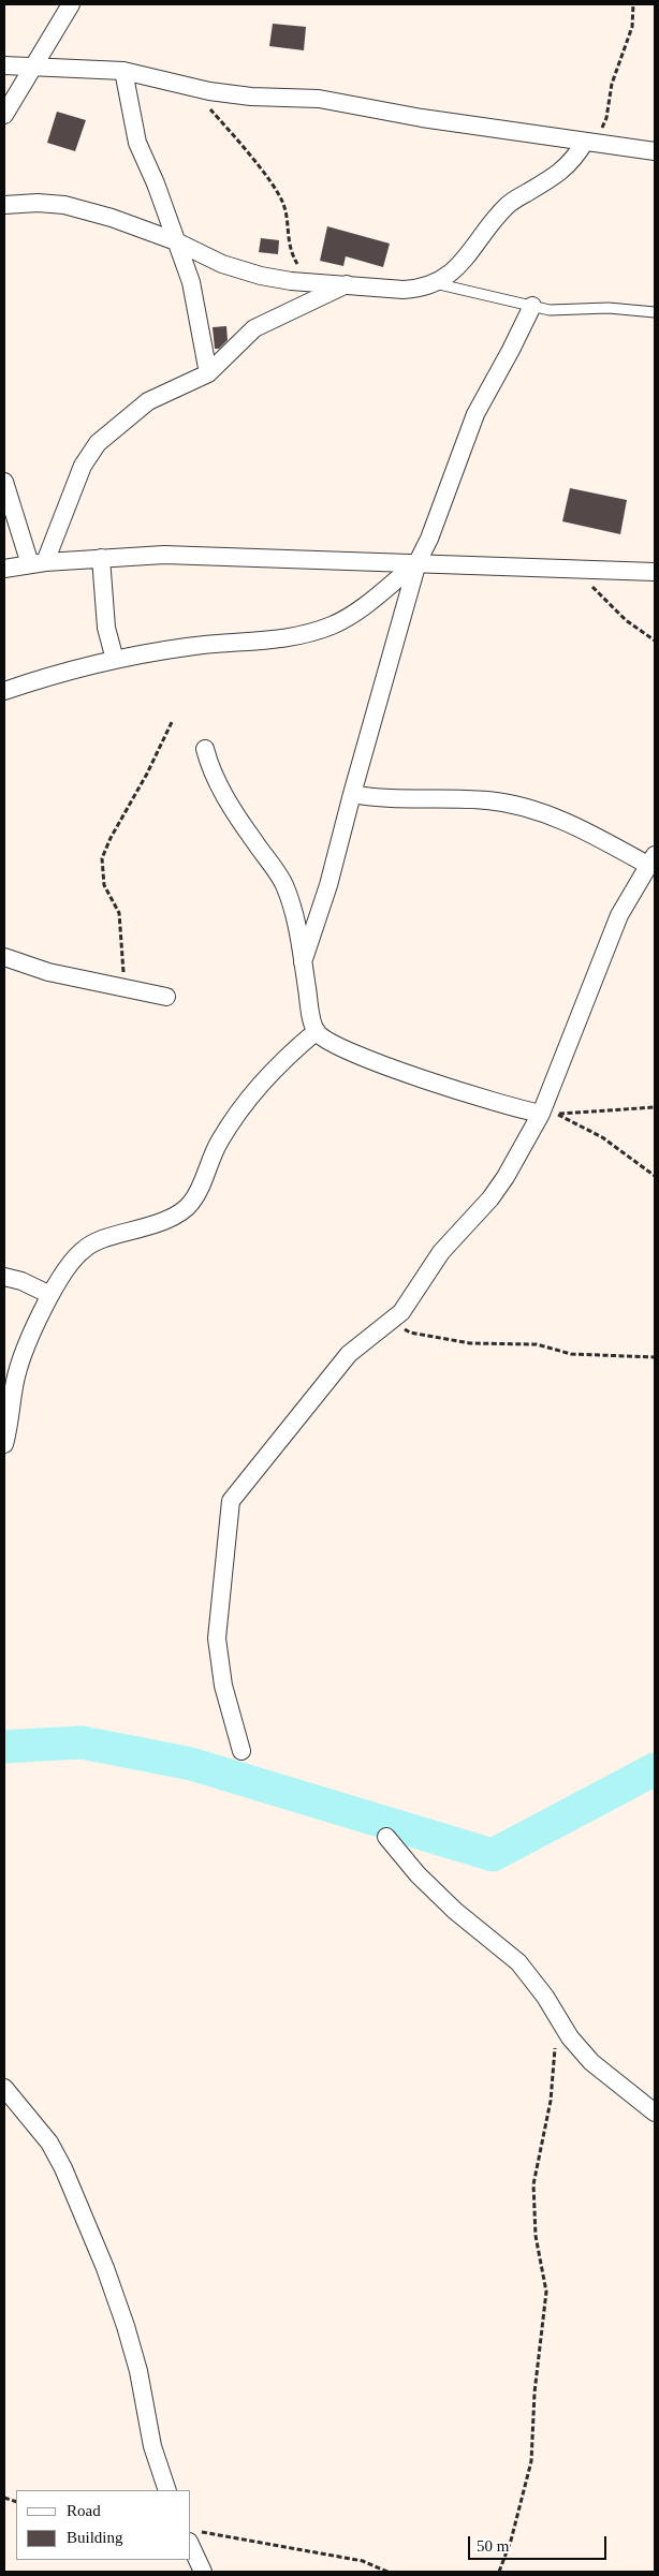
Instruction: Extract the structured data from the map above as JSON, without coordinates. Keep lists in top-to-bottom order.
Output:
{
  "legend": ["Road", "Building"],
  "scale_bar": "50 m"
}
